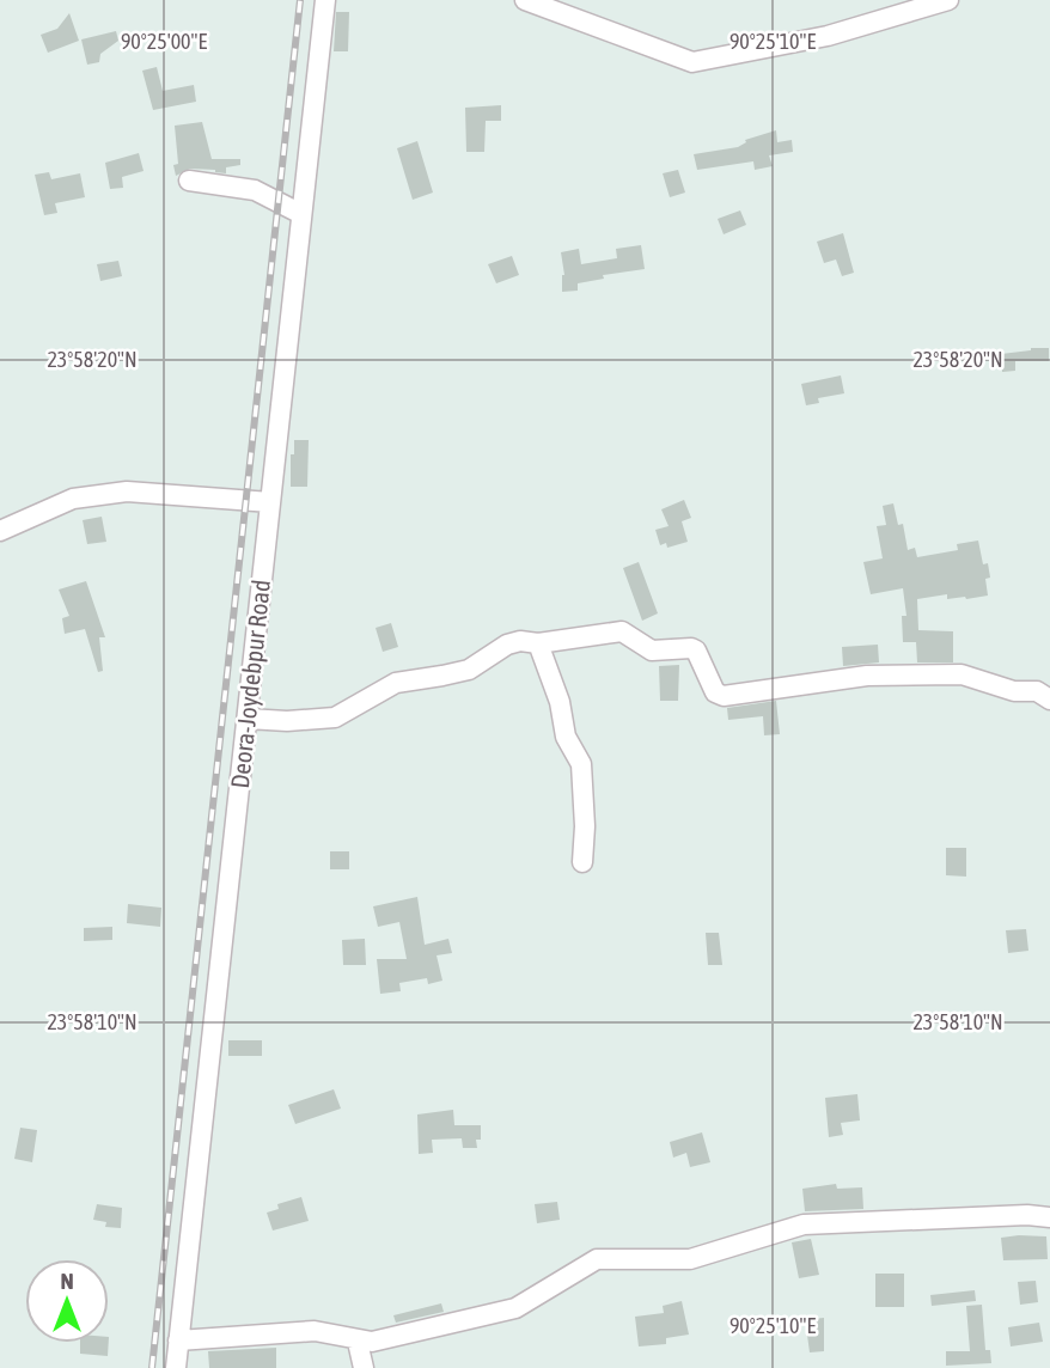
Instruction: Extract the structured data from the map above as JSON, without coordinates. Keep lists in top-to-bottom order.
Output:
{
  "streets": {
    "street": ["Deora-Joydebpur Road"]
  },
  "north": "top",
  "coordinates": [
    "90°25'00\"E",
    "90°25'10\"E",
    "23°58'20\"N",
    "23°58'10\"N"
  ]
}
